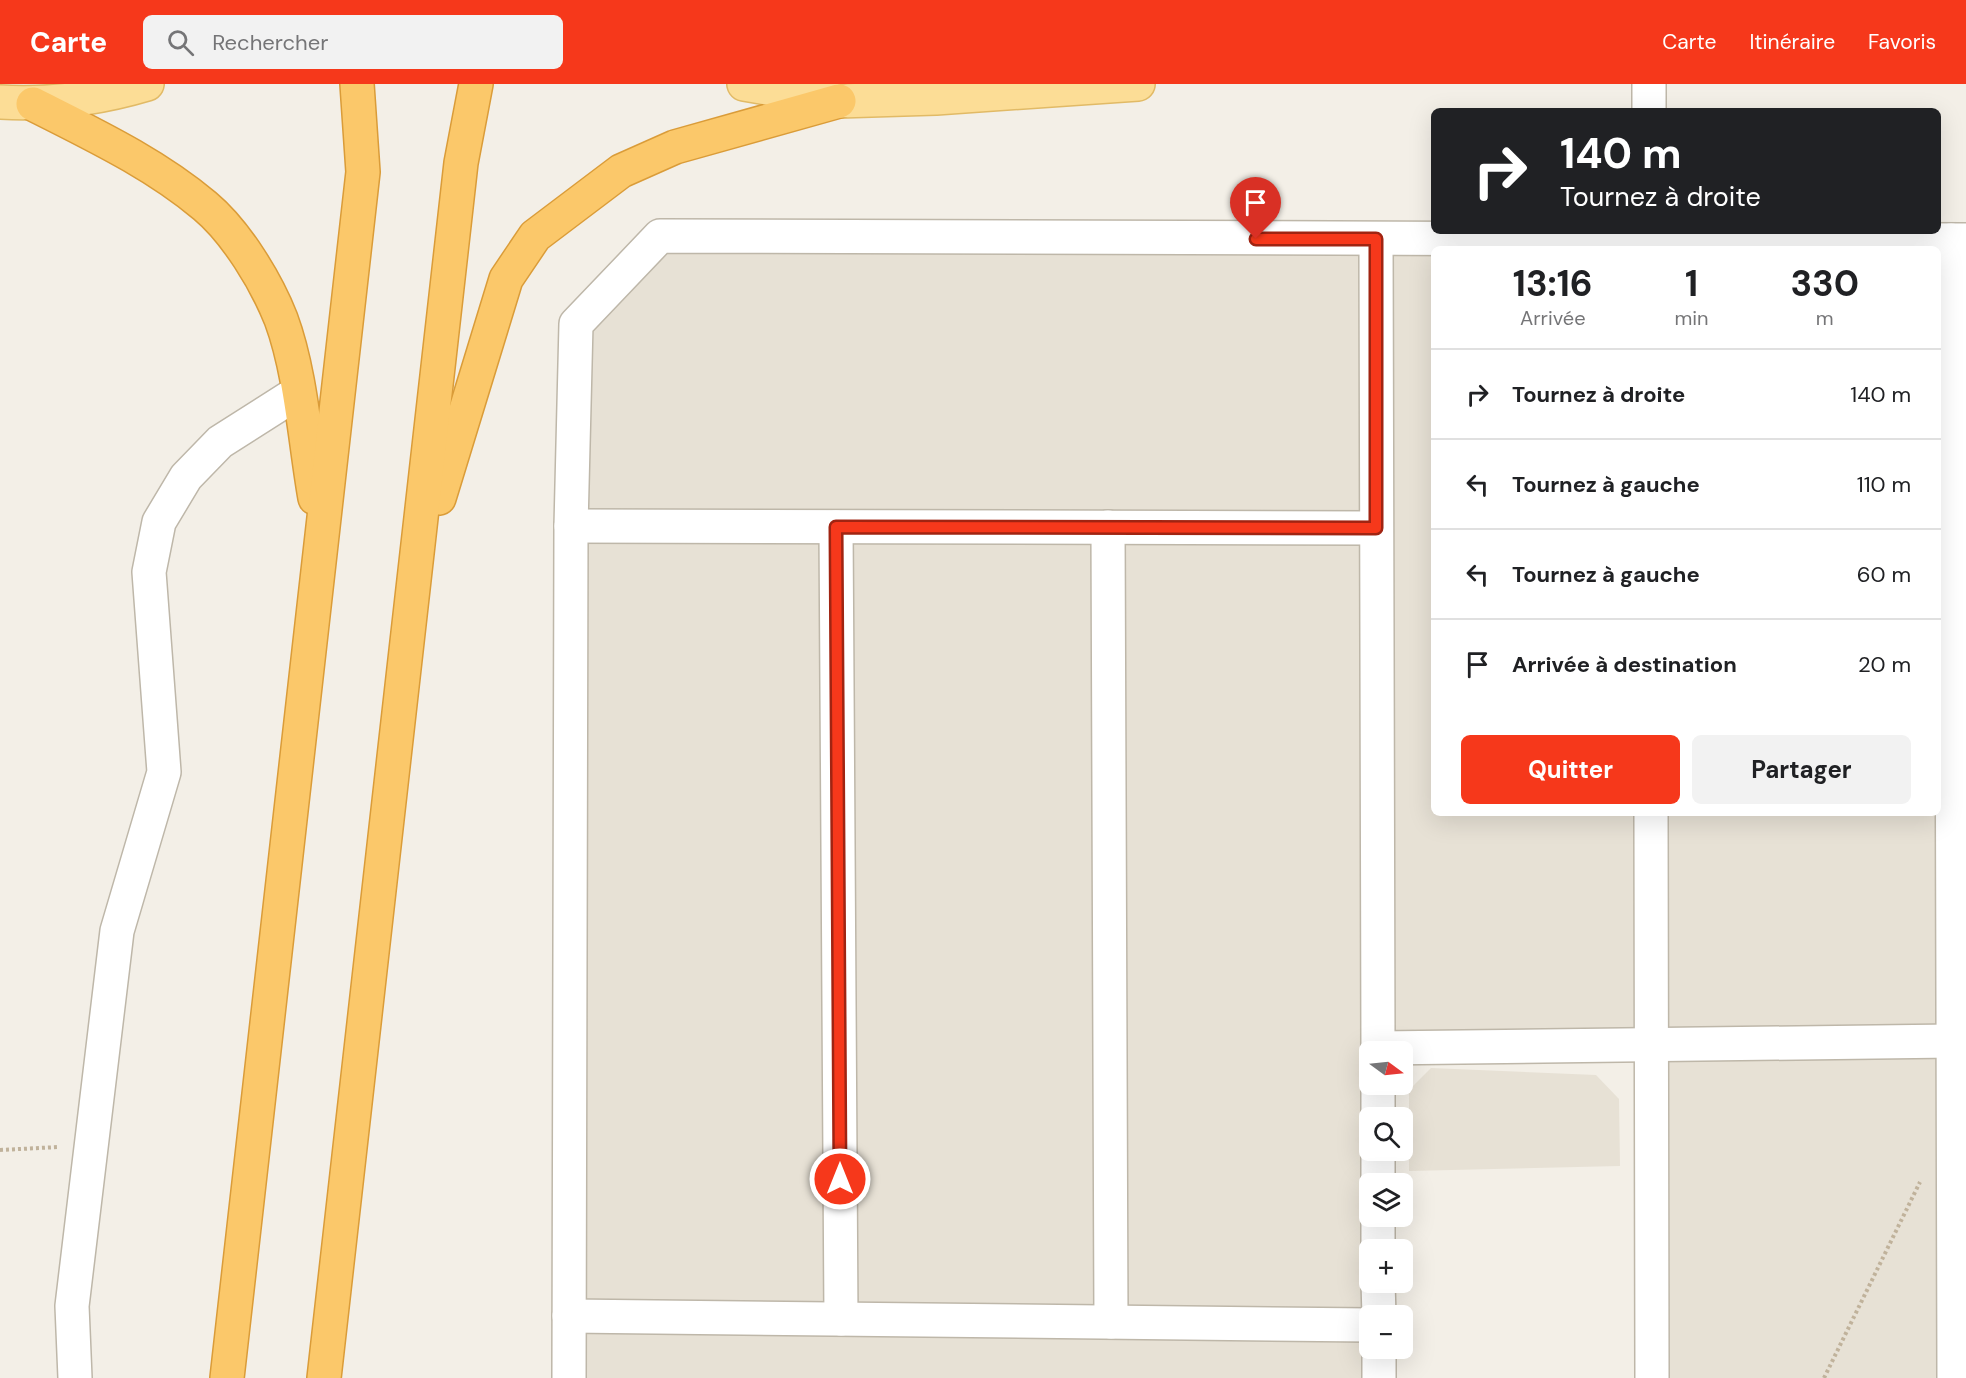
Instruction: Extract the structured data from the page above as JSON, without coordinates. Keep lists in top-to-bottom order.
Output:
{
  "north": "right",
  "page": {
    "header": "Carte",
    "search": "Rechercher",
    "nav": ["Carte", "Itinéraire", "Favoris"],
    "turn": ["140 m", "Tournez à droite"],
    "eta": [
      "13:16",
      "Arrivée",
      "1",
      "min",
      "330",
      "m"
    ],
    "list": [
      {
        "name": "Tournez à droite",
        "value": "140 m"
      },
      {
        "name": "Tournez à gauche",
        "value": "110 m"
      },
      {
        "name": "Tournez à gauche",
        "value": "60 m"
      },
      {
        "name": "Arrivée à destination",
        "value": "20 m"
      }
    ],
    "buttons": ["Quitter", "Partager"],
    "map_buttons": ["+", "−"]
  }
}
